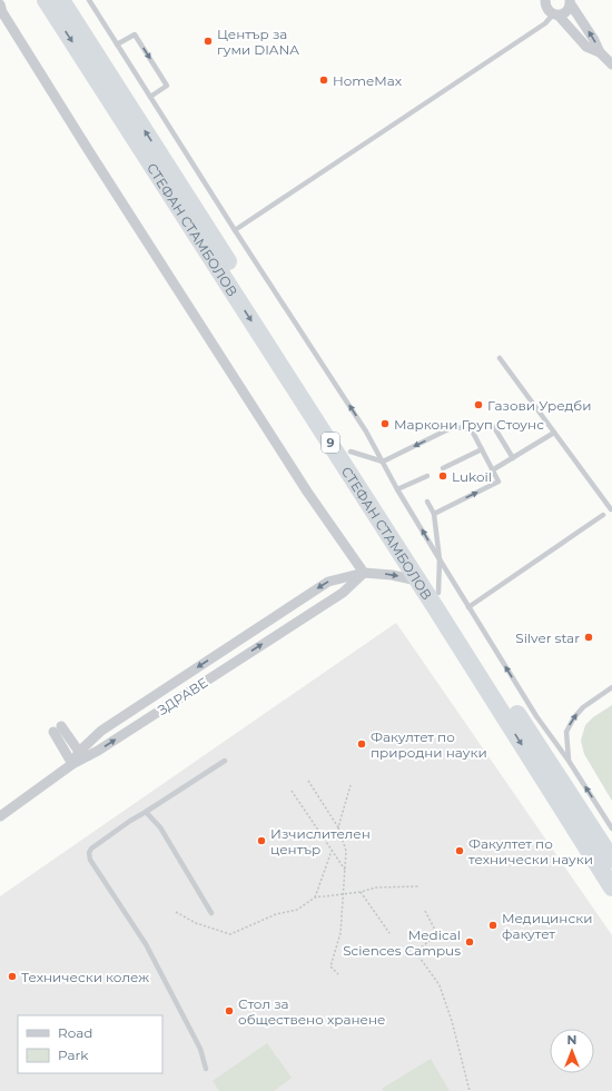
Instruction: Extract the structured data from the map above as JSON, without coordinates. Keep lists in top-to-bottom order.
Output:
{
  "streets": {
    "highway": ["СТЕФАН СТАМБОЛОВ", "9"],
    "street": ["ЗДРАВЕ"]
  },
  "places": [
    "Център за гуми DIANA",
    "HomeMax",
    "Газови Уредби",
    "Маркони Груп Стоунс",
    "Lukoil",
    "Silver star",
    "Факултет по природни науки",
    "Изчислителен център",
    "Факултет по технически науки",
    "Медицински факутет",
    "Medical Sciences Campus",
    "Технически колеж",
    "Стол за обществено хранене"
  ],
  "legend": ["Road", "Park"],
  "north": "top"
}
